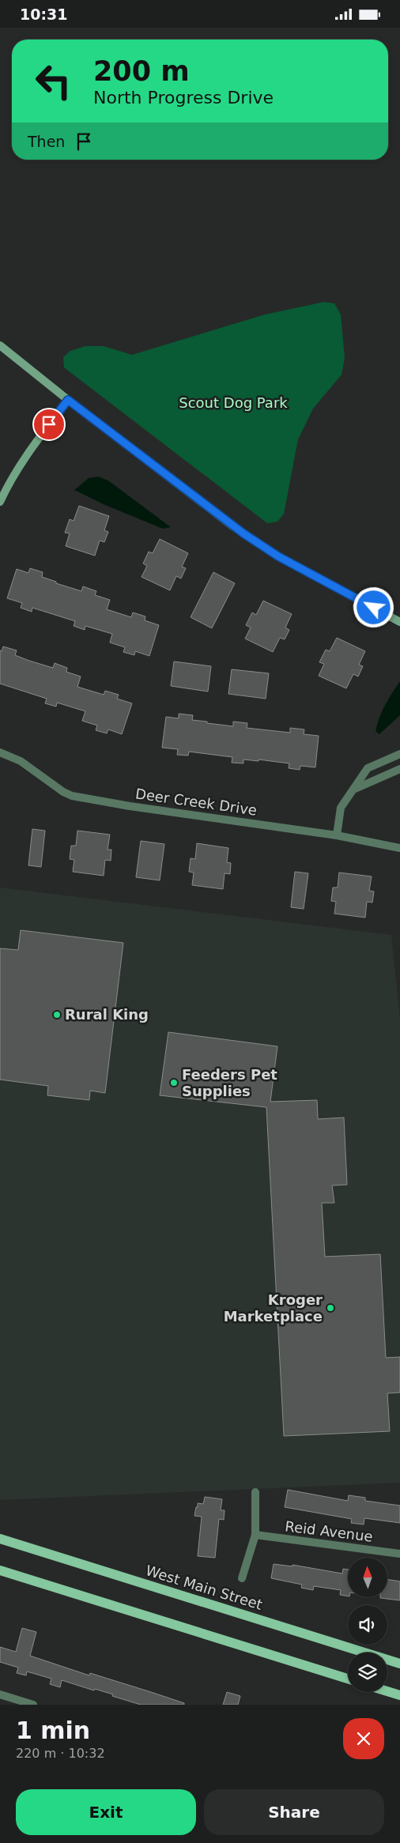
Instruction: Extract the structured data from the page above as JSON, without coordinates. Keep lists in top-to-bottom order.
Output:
{
  "streets": {
    "main road": ["West Main Street"],
    "street": ["Deer Creek Drive", "Reid Avenue"]
  },
  "parks": ["Scout Dog Park"],
  "places": ["Rural King", "Feeders Pet Supplies", "Kroger Marketplace"],
  "north": "top",
  "page": {
    "status": "10:31",
    "turn": ["200 m", "North Progress Drive"],
    "then": "Then",
    "heading": ["1 min", "220 m · 10:32"],
    "buttons": ["Exit", "Share"]
  }
}
